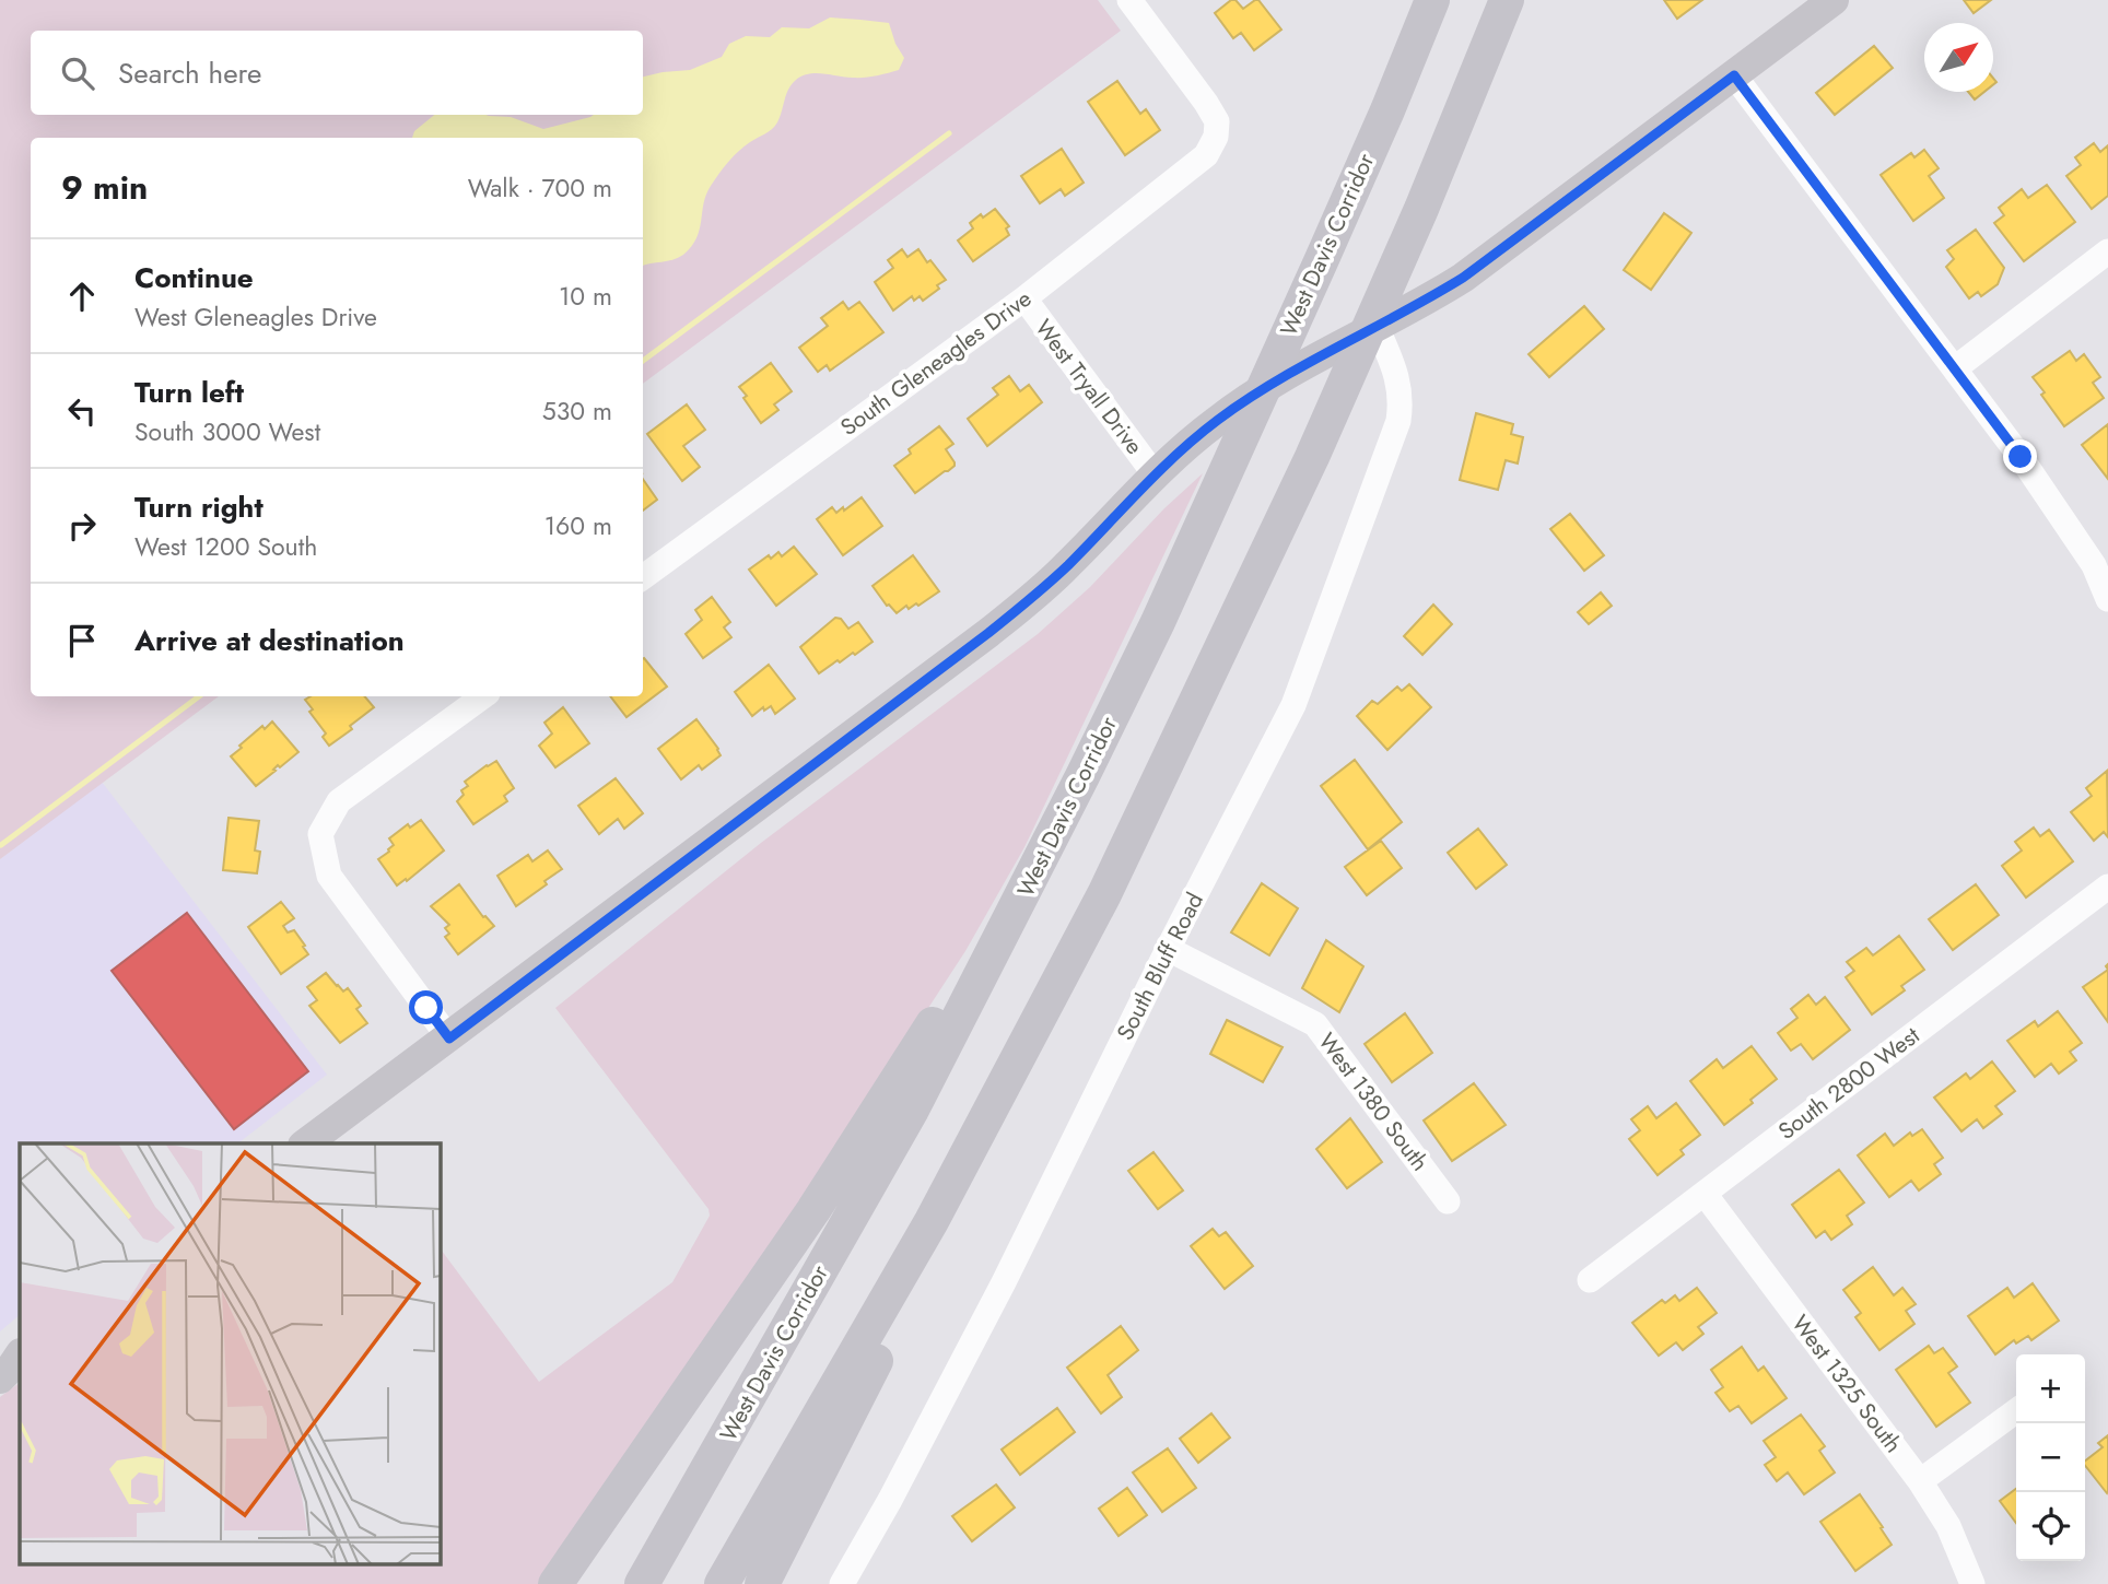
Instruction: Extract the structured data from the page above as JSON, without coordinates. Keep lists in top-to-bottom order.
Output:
{
  "streets": {
    "highway": ["West Davis Corridor"],
    "street": [
      "South Gleneagles Drive",
      "West Tryall Drive",
      "South Bluff Road",
      "South 2800 West",
      "West 1380 South",
      "West 1325 South"
    ]
  },
  "crossings": [
    ["South Gleneagles Drive", "West Tryall Drive"],
    ["South Bluff Road", "West 1380 South"],
    ["South 2800 West", "West 1325 South"]
  ],
  "north": "top right",
  "page": {
    "search": "Search here",
    "heading": ["9 min", "Walk · 700 m"],
    "list": [
      ["Continue", "West Gleneagles Drive", "10 m"],
      ["Turn left", "South 3000 West", "530 m"],
      ["Turn right", "West 1200 South", "160 m"],
      "Arrive at destination"
    ],
    "map_buttons": ["+", "−"]
  }
}
